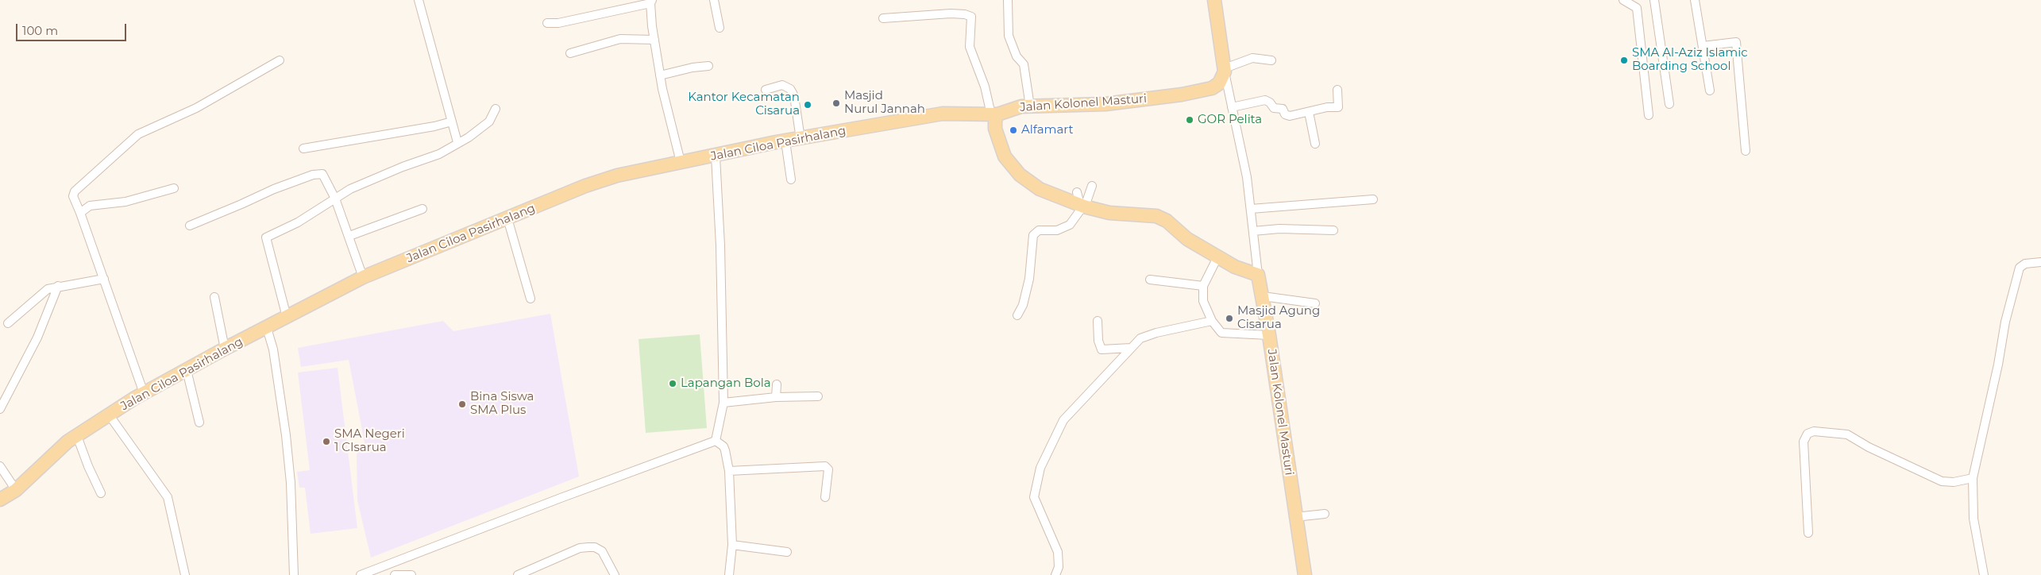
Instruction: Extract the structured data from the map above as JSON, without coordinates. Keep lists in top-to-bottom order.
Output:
{
  "streets": {
    "main road": ["Jalan Kolonel Masturi", "Jalan Ciloa Pasirhalang"]
  },
  "crossings": [
    ["Jalan Kolonel Masturi", "Jalan Ciloa Pasirhalang"]
  ],
  "places": [
    "SMA Al-Aziz Islamic Boarding School",
    "Masjid Nurul Jannah",
    "Kantor Kecamatan Cisarua",
    "GOR Pelita",
    "Alfamart",
    "Masjid Agung Cisarua",
    "Lapangan Bola",
    "Bina Siswa SMA Plus",
    "SMA Negeri 1 CIsarua"
  ],
  "scale_bar": "100 m"
}
